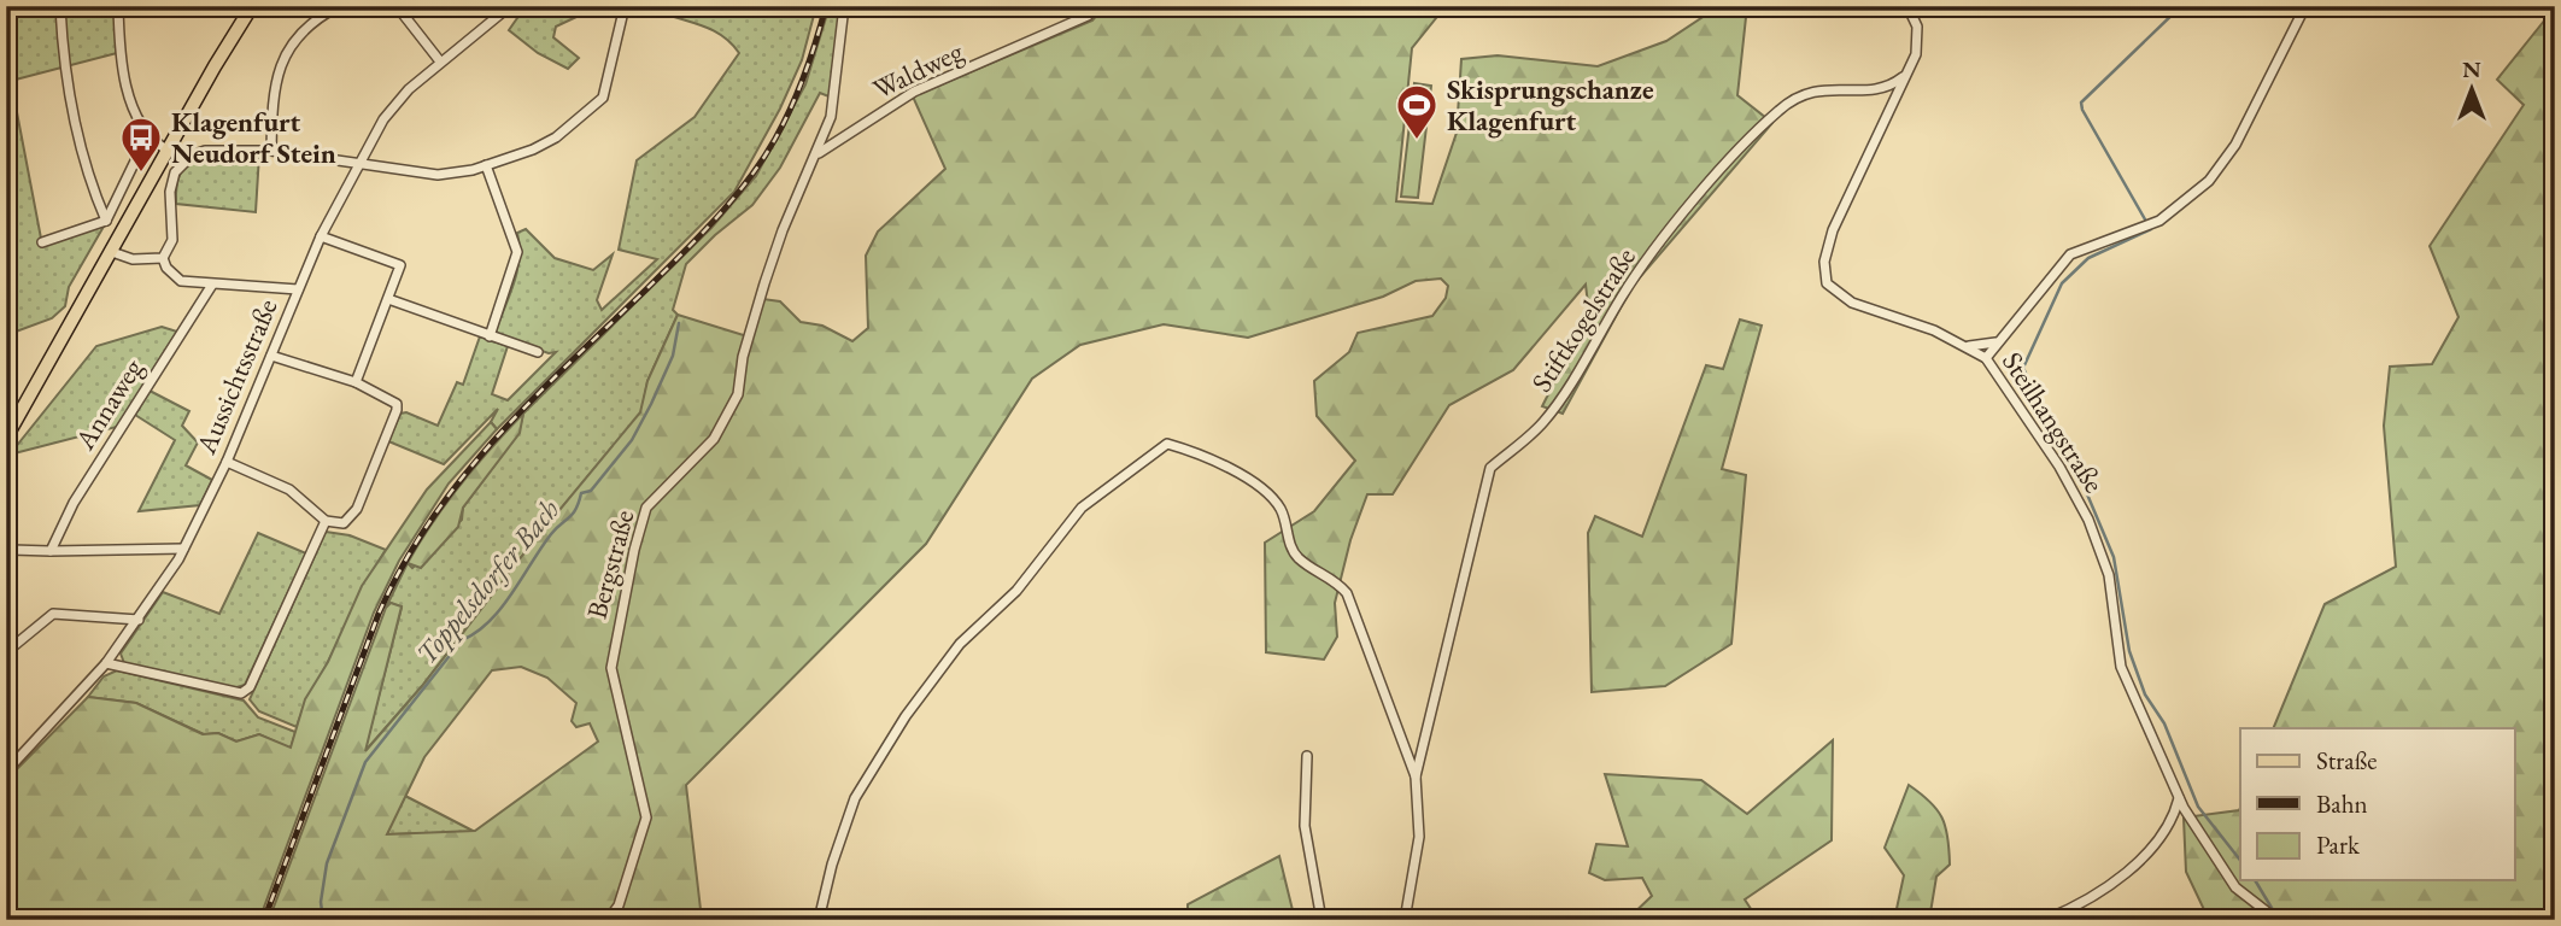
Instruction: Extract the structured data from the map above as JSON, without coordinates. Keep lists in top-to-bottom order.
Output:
{
  "streets": {
    "street": [
      "Waldweg",
      "Stiftkogelstraße",
      "Aussichtsstraße",
      "Annaweg",
      "Steilhangstraße",
      "Bergstraße"
    ]
  },
  "crossings": [
    ["Waldweg", "Bergstraße"],
    ["Stiftkogelstraße", "Steilhangstraße"]
  ],
  "water": ["Toppelsdorfer Bach"],
  "places": {
    "sports": ["Skisprungschanze Klagenfurt"],
    "bus stop": ["Klagenfurt Neudorf Stein"]
  },
  "legend": ["Straße", "Bahn", "Park"],
  "north": "top"
}
